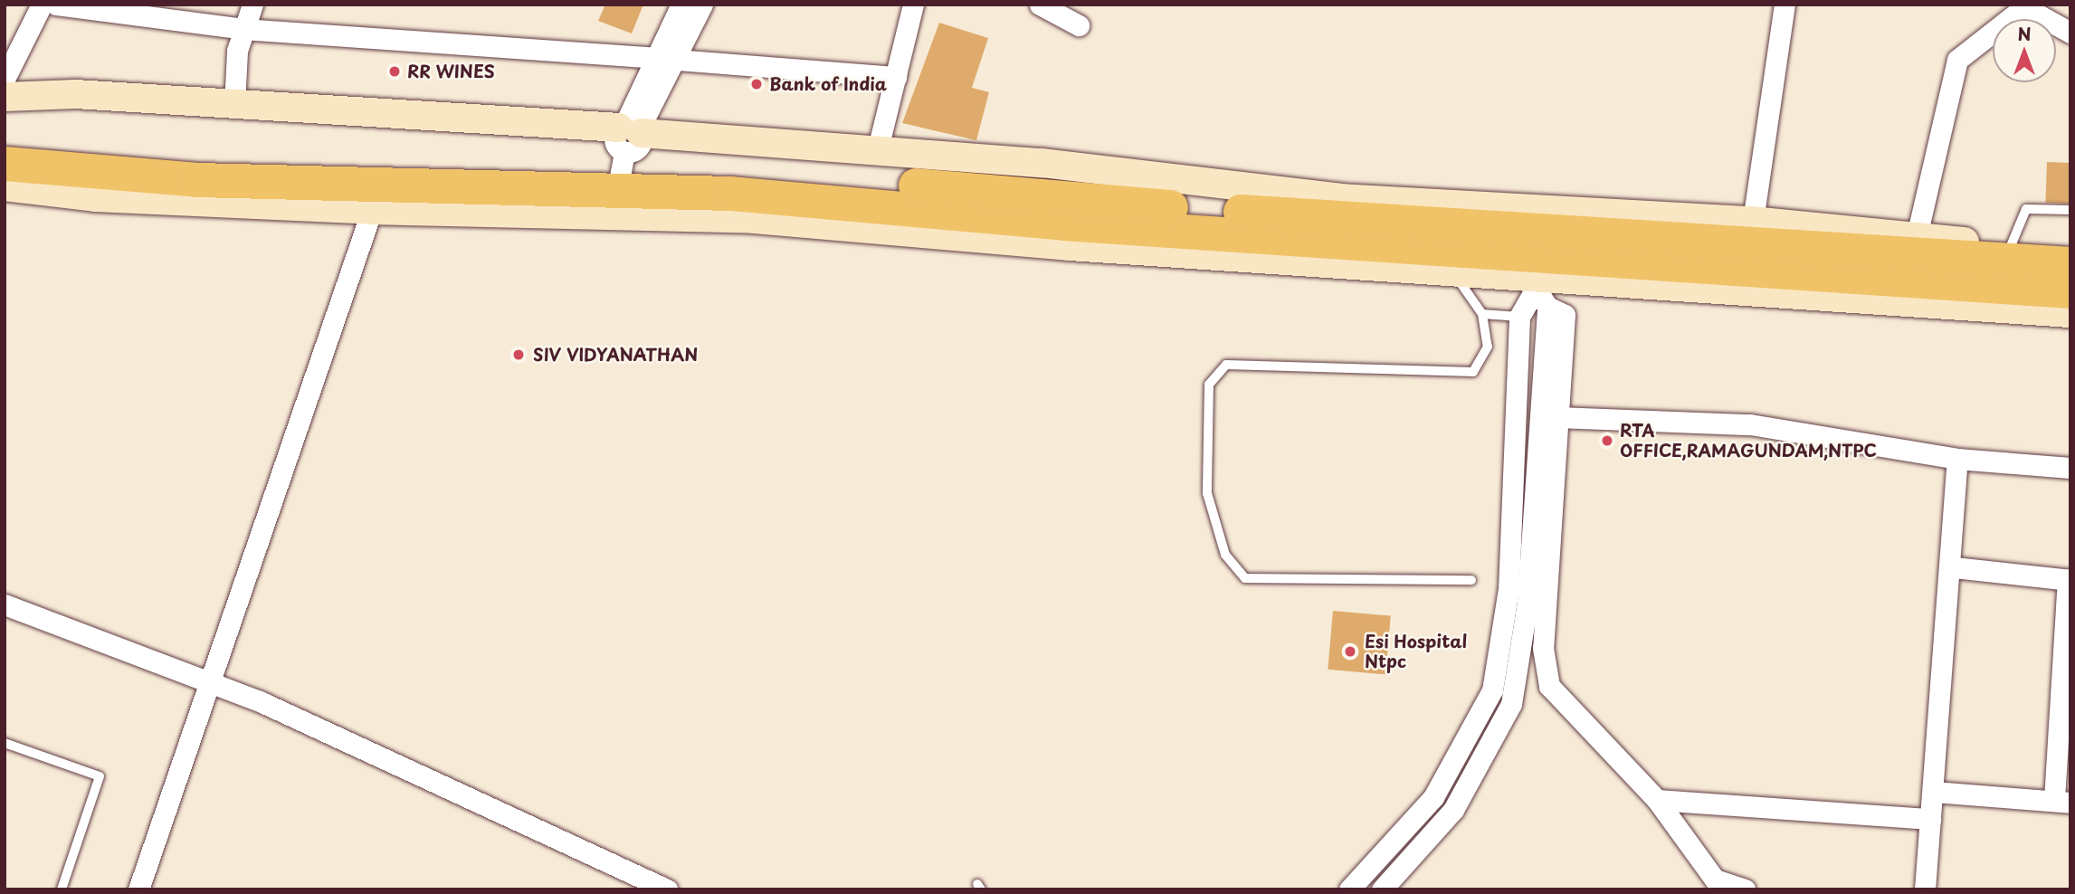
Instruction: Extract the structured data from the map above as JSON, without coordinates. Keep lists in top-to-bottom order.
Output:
{
  "places": [
    "RR WINES",
    "Bank of India",
    "SIV VIDYANATHAN",
    "RTA OFFICE,RAMAGUNDAM,NTPC",
    "Esi Hospital Ntpc"
  ],
  "north": "top"
}
